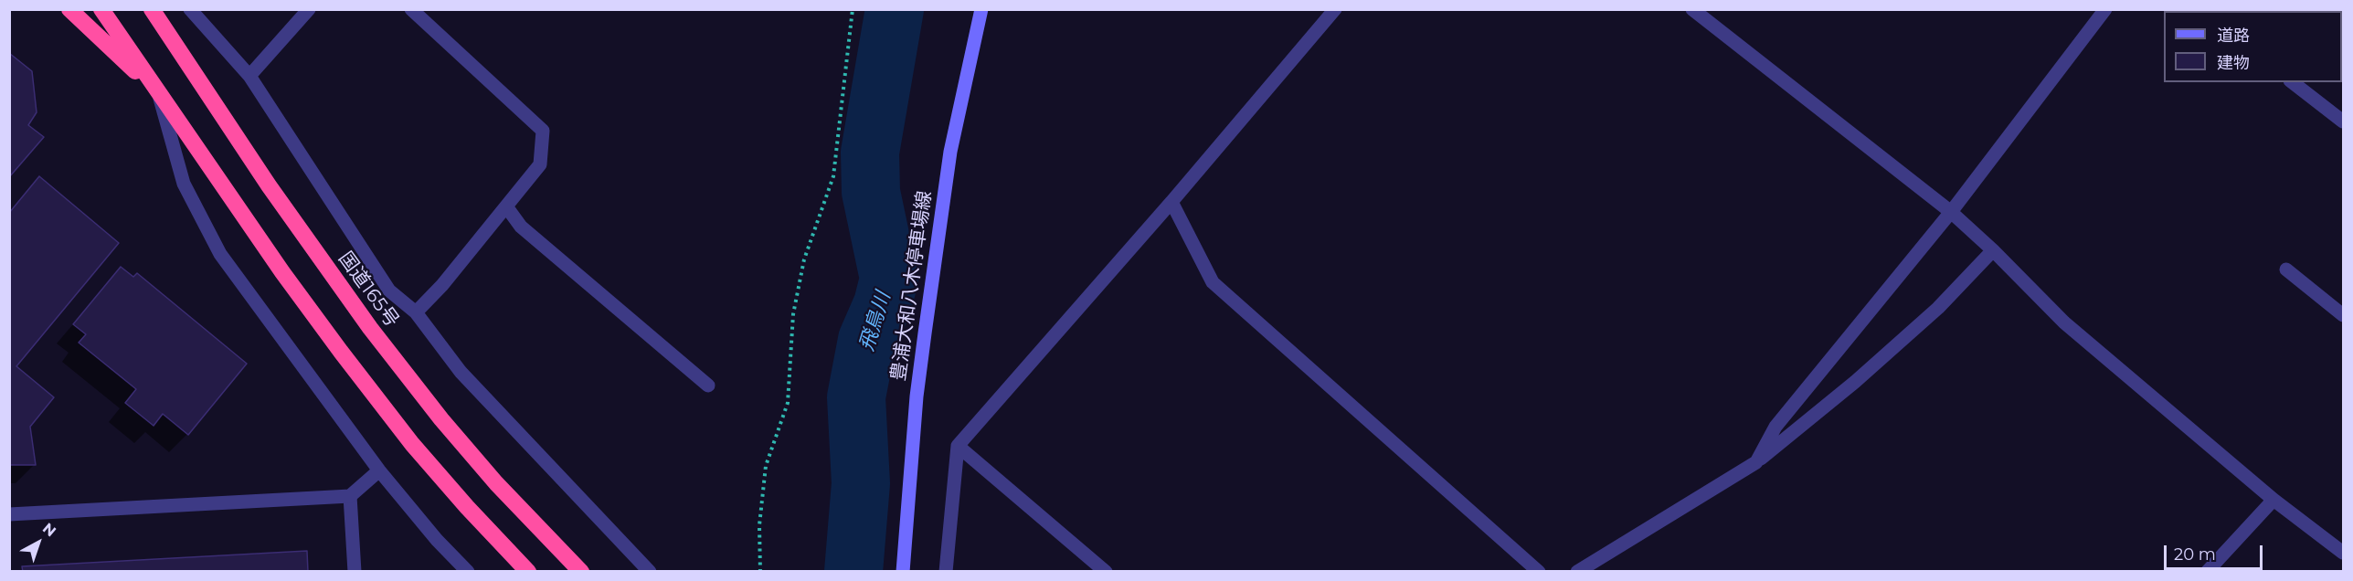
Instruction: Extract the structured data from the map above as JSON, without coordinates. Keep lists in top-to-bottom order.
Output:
{
  "streets": {
    "highway": ["国道165号"],
    "main road": ["豊浦大和八木停車場線"]
  },
  "water": ["飛鳥川"],
  "legend": ["道路", "建物"],
  "scale_bar": "20 m",
  "north": "top right"
}
